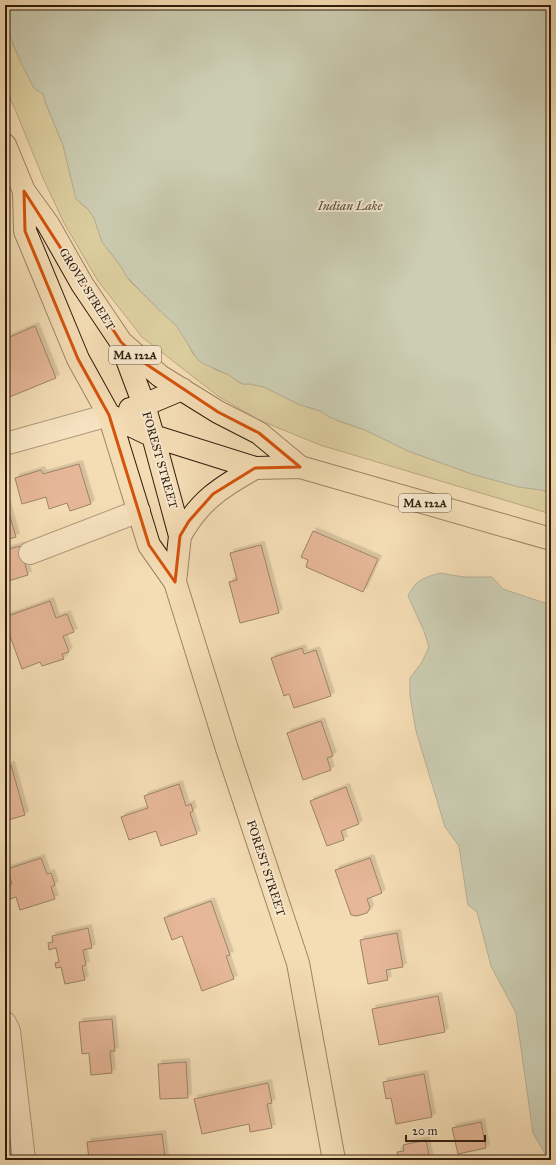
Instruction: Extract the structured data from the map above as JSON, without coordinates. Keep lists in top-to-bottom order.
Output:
{
  "streets": {
    "main road": ["GROVE STREET", "MA 122A", "FOREST STREET"]
  },
  "crossings": [
    ["GROVE STREET", "FOREST STREET"]
  ],
  "water": ["Indian Lake"],
  "scale_bar": "20 m"
}
